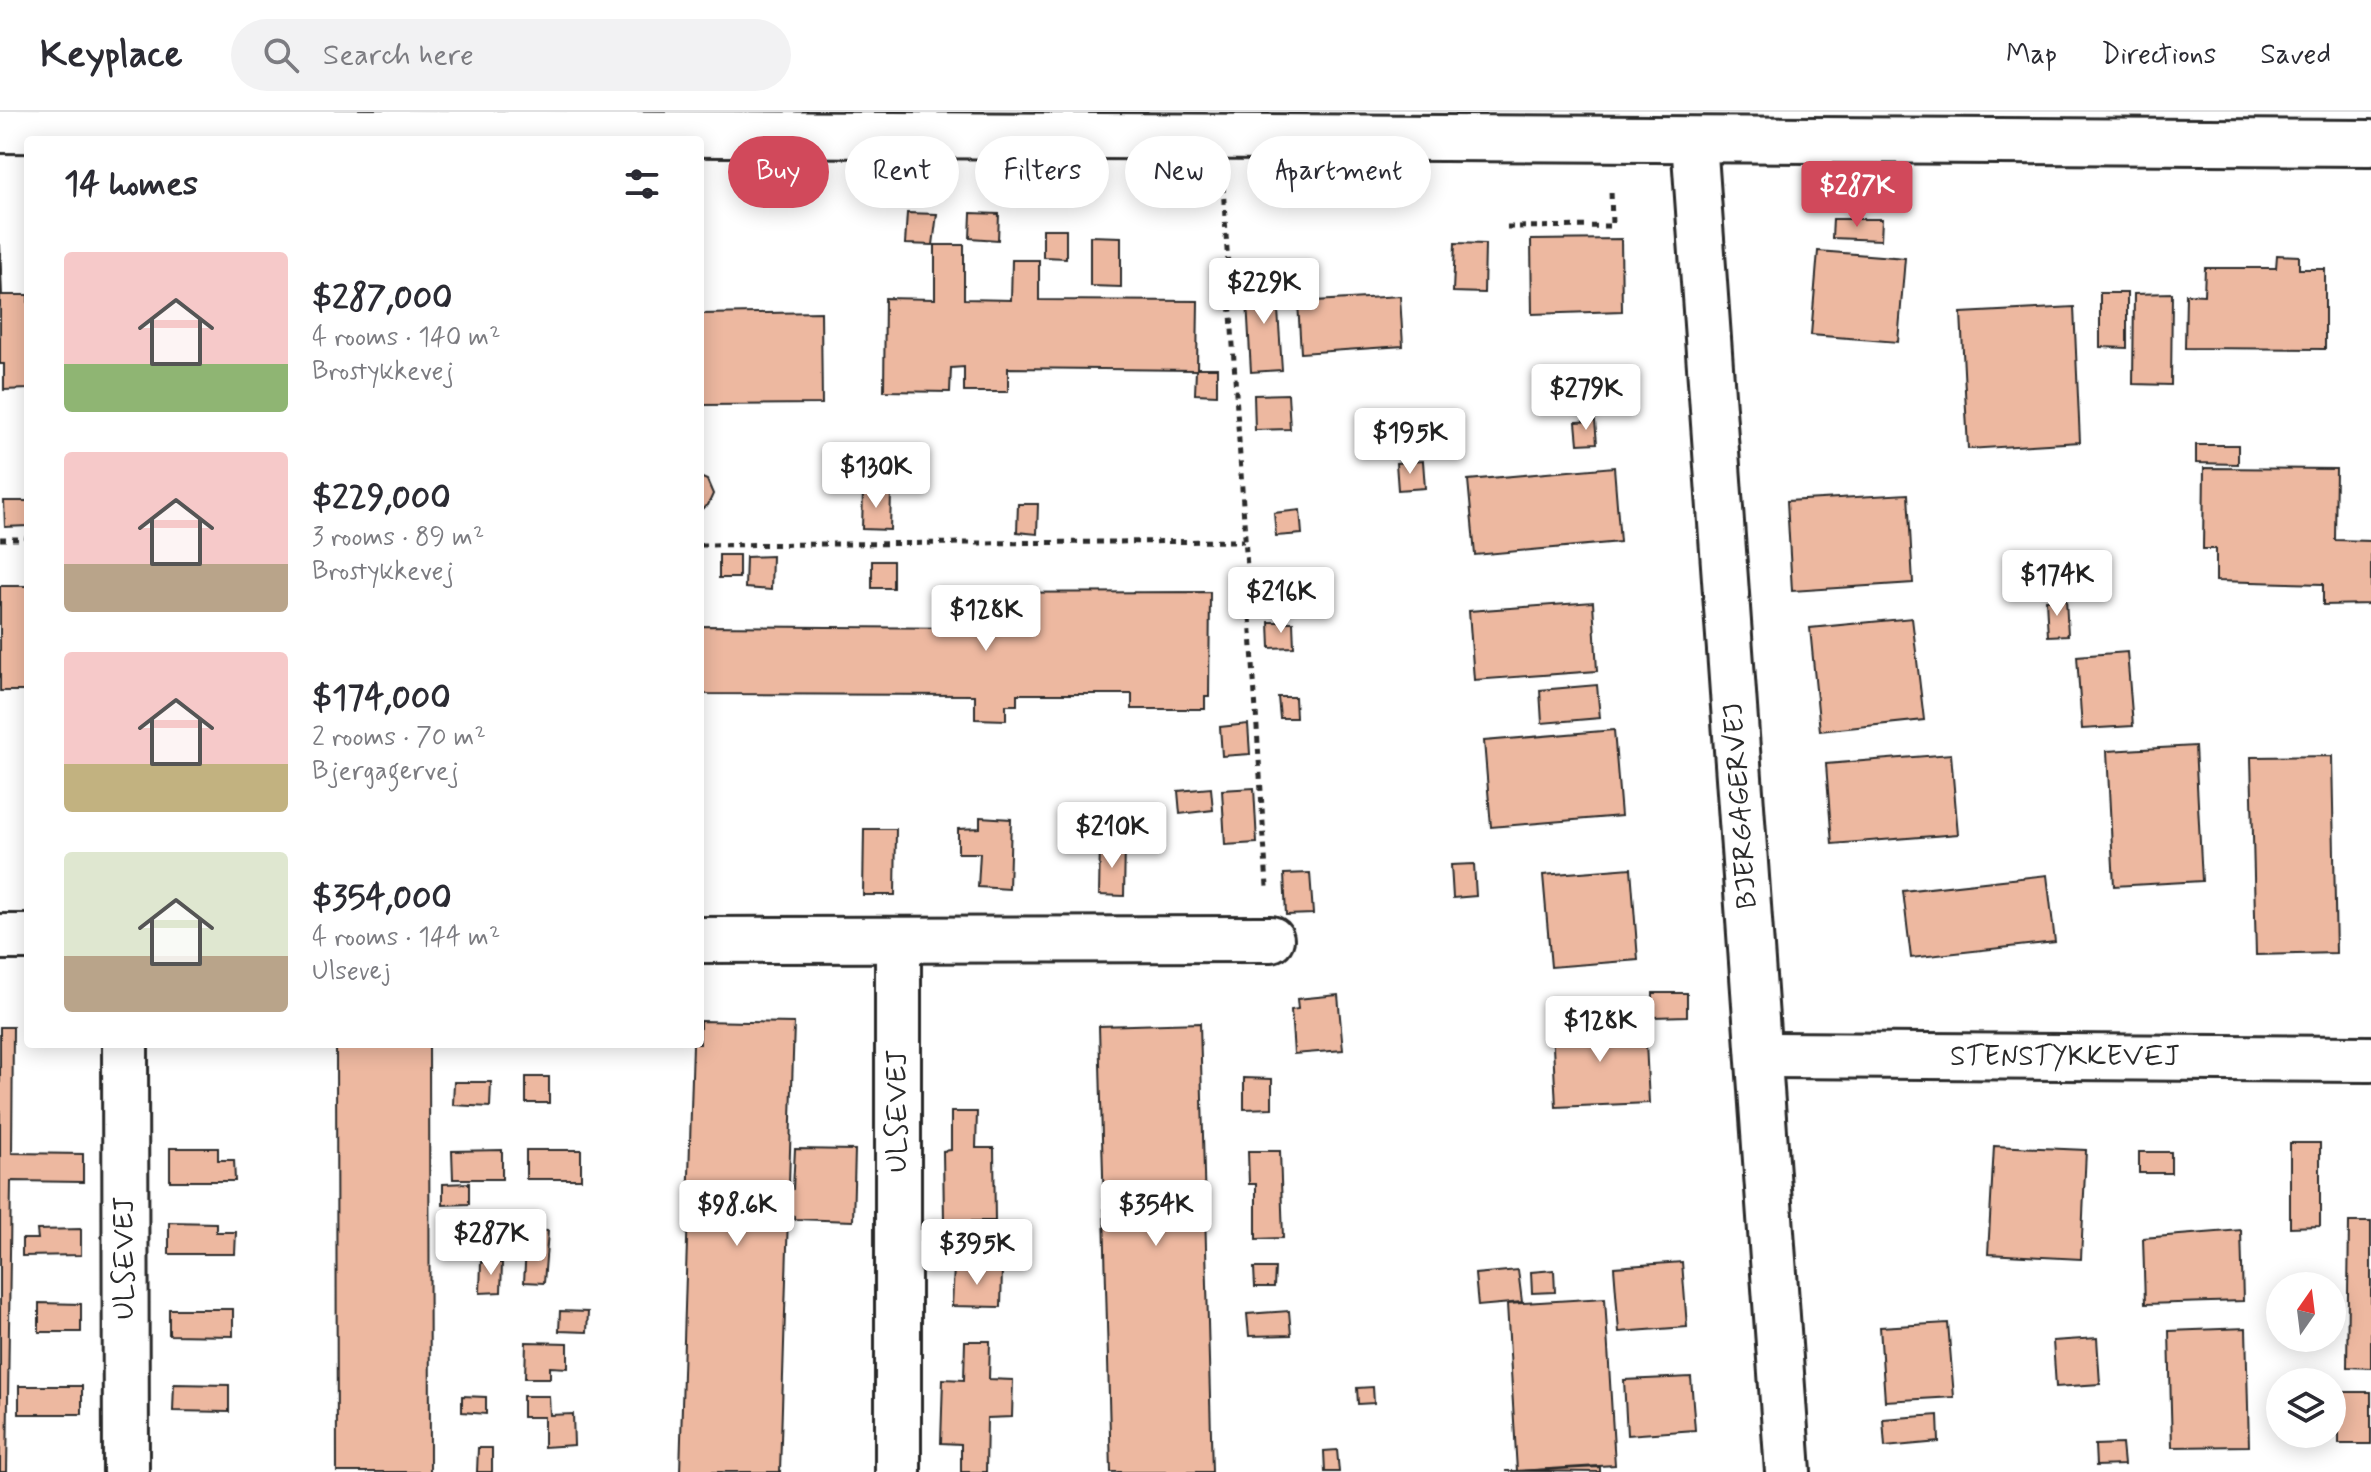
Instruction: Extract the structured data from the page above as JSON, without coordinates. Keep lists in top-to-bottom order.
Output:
{
  "streets": {
    "street": ["BJERGAGERVEJ", "STENSTYKKEVEJ", "ULSEVEJ"]
  },
  "crossings": [
    ["BJERGAGERVEJ", "STENSTYKKEVEJ"]
  ],
  "north": "top",
  "page": {
    "header": "Keyplace",
    "search": "Search here",
    "nav": ["Map", "Directions", "Saved"],
    "chip": [
      "Buy",
      "Rent",
      "Filters",
      "New",
      "Apartment"
    ],
    "heading": "14 homes",
    "price": [
      "$287K",
      "$229K",
      "$279K",
      "$195K",
      "$130K",
      "$174K",
      "$216K",
      "$128K",
      "$210K",
      "$128K",
      "$98.6K",
      "$354K",
      "$287K",
      "$395K"
    ],
    "list": [
      {
        "name": "$287,000",
        "note": "4 rooms · 140 m² · Brostykkevej"
      },
      {
        "name": "$229,000",
        "note": "3 rooms · 89 m² · Brostykkevej"
      },
      {
        "name": "$174,000",
        "note": "2 rooms · 70 m² · Bjergagervej"
      },
      {
        "name": "$354,000",
        "note": "4 rooms · 144 m² · Ulsevej"
      }
    ]
  }
}
